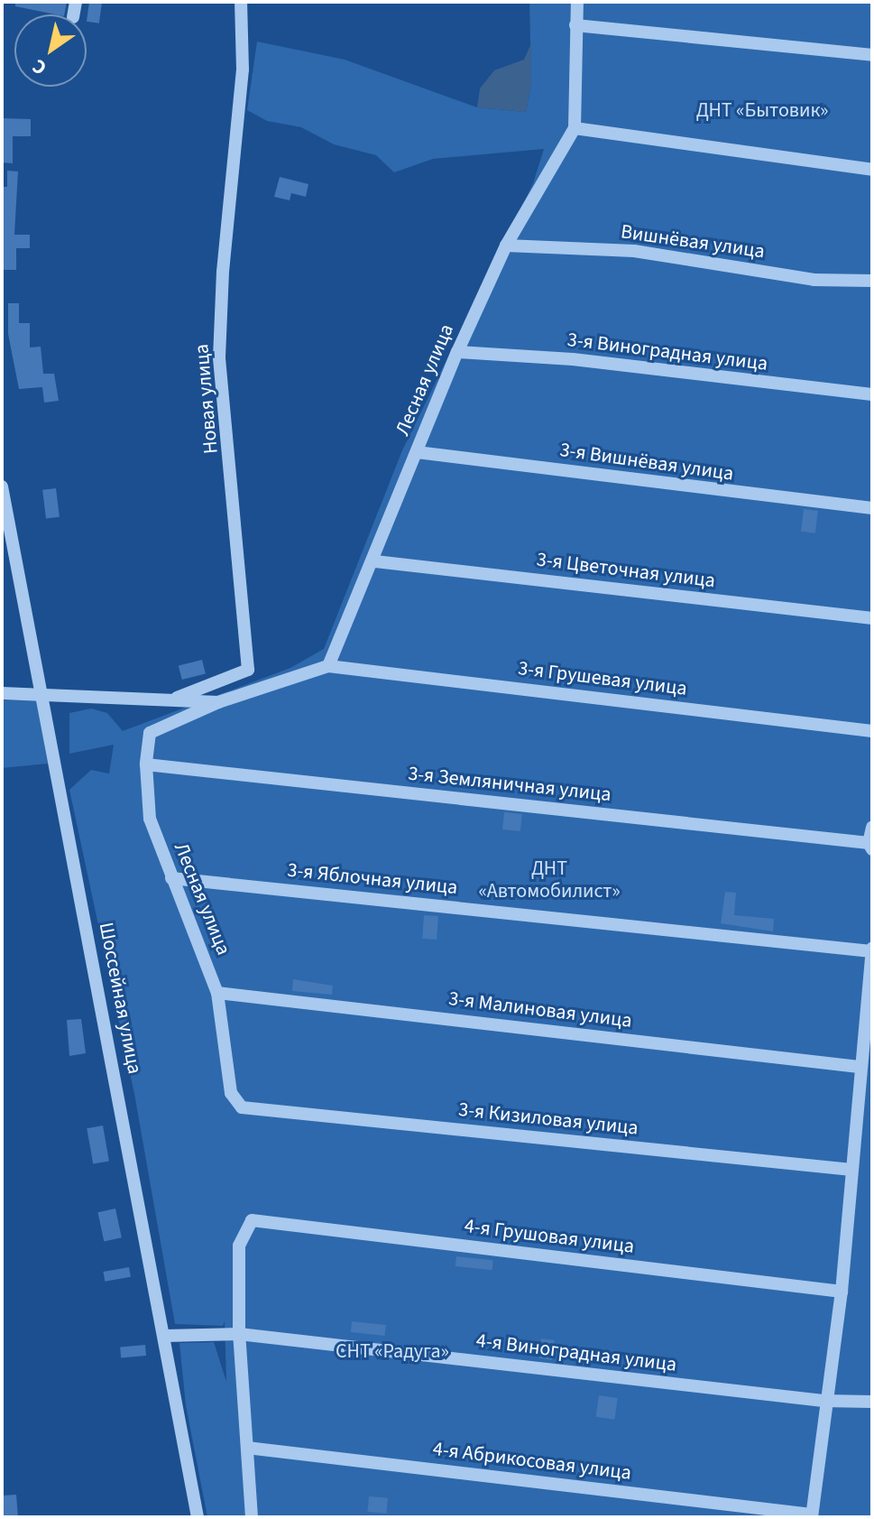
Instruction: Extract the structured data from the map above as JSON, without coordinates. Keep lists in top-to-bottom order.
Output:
{
  "streets": {
    "street": [
      "Вишнёвая улица",
      "3-я Виноградная улица",
      "Лесная улица",
      "Новая улица",
      "3-я Вишнёвая улица",
      "3-я Цветочная улица",
      "3-я Грушевая улица",
      "3-я Земляничная улица",
      "3-я Яблочная улица",
      "Шоссейная улица",
      "3-я Малиновая улица",
      "3-я Кизиловая улица",
      "4-я Грушовая улица",
      "4-я Виноградная улица",
      "4-я Абрикосовая улица"
    ]
  },
  "crossings": [
    ["Вишнёвая улица", "Лесная улица"],
    ["3-я Виноградная улица", "Лесная улица"],
    ["Лесная улица", "Новая улица"],
    ["Лесная улица", "3-я Вишнёвая улица"],
    ["Лесная улица", "3-я Цветочная улица"],
    ["Лесная улица", "3-я Грушевая улица"],
    ["Лесная улица", "3-я Земляничная улица"],
    ["Лесная улица", "3-я Яблочная улица"],
    ["Лесная улица", "Шоссейная улица"],
    ["Лесная улица", "3-я Малиновая улица"],
    ["Лесная улица", "3-я Кизиловая улица"],
    ["Шоссейная улица", "4-я Виноградная улица"],
    ["4-я Грушовая улица", "4-я Виноградная улица"]
  ],
  "parks": ["ДНТ «Бытовик»", "ДНТ «Автомобилист»", "СНТ «Радуга»"],
  "north": "bottom left"
}
